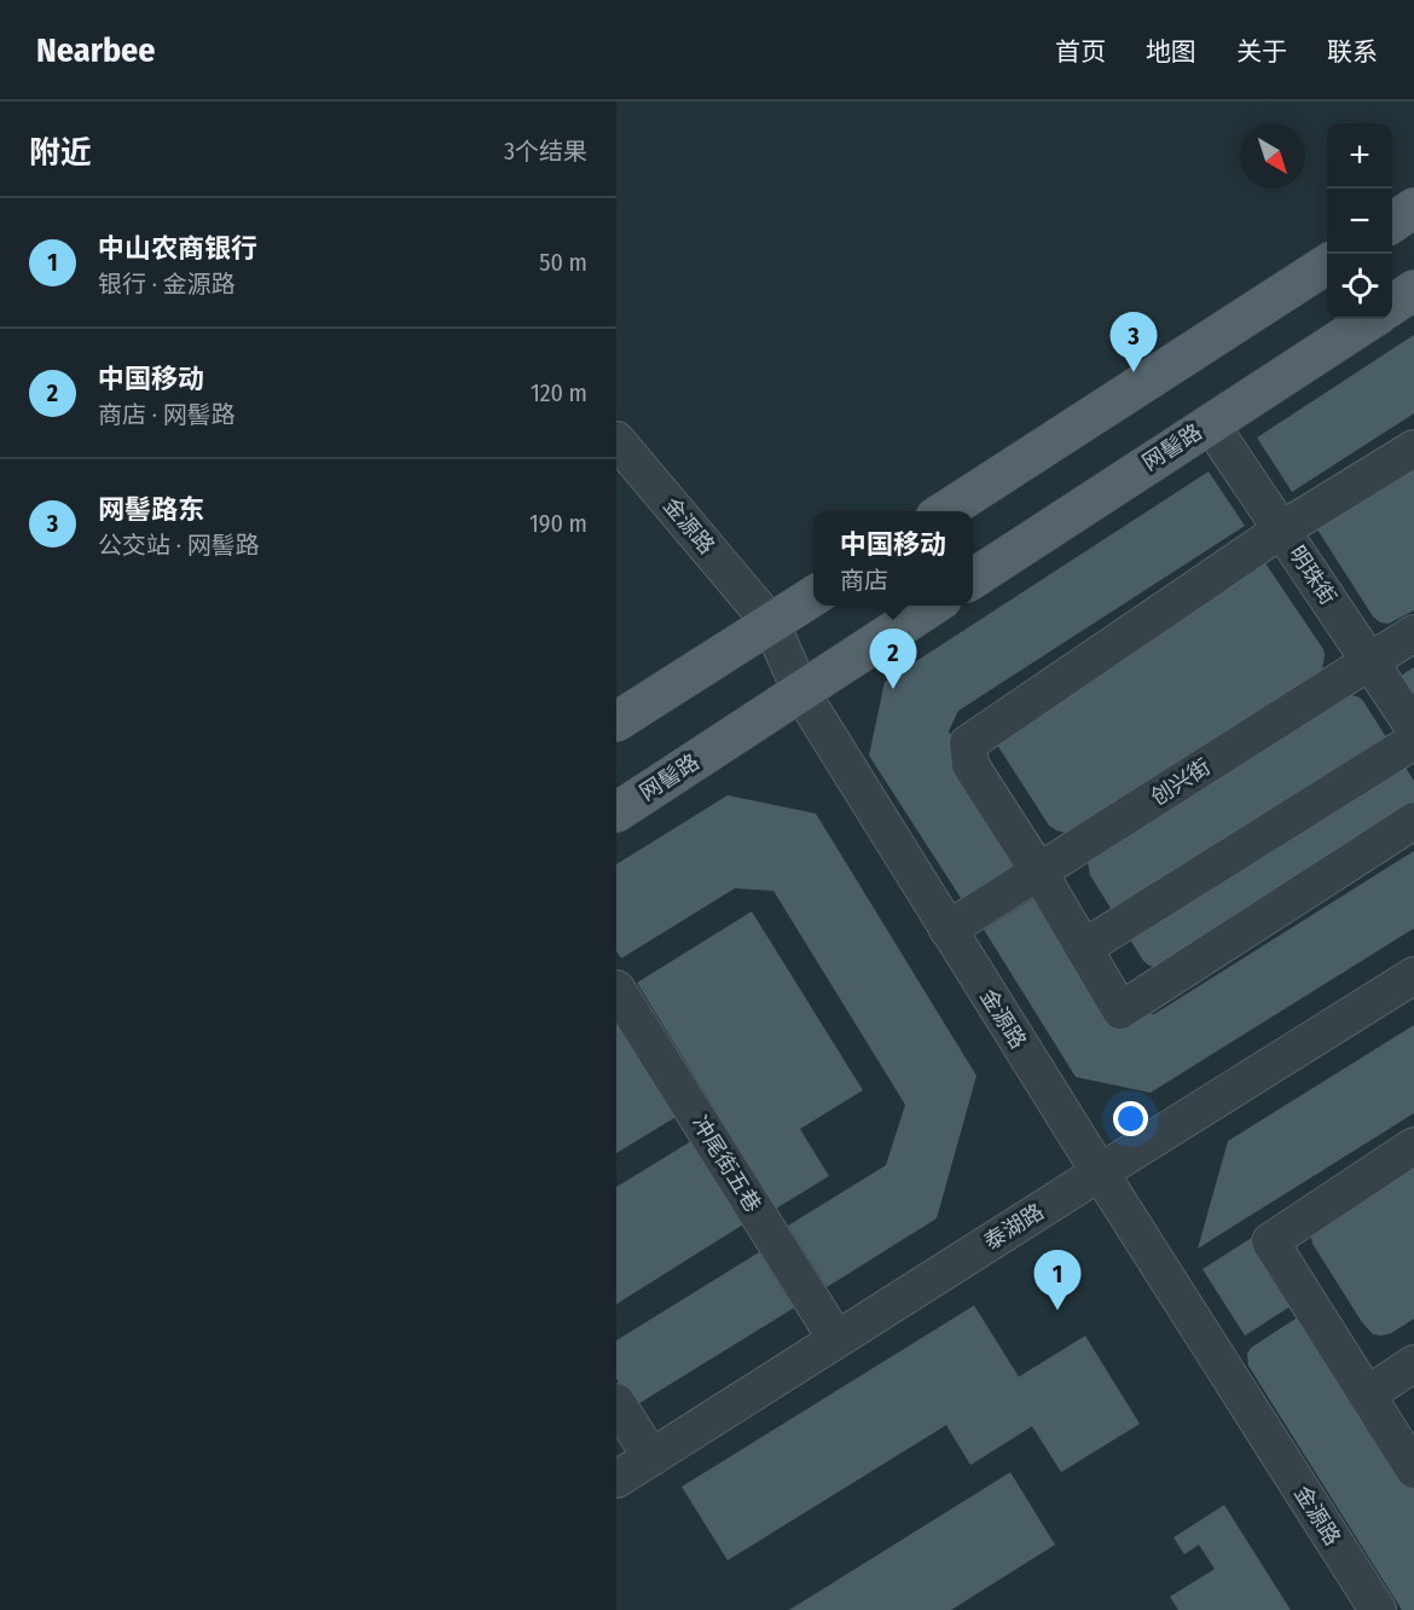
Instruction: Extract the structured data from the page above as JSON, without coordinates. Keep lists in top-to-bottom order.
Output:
{
  "streets": {
    "main road": ["网髻路"],
    "street": [
      "金源路",
      "明珠街",
      "创兴街",
      "冲尾街五巷",
      "泰湖路"
    ]
  },
  "crossings": [
    ["网髻路", "金源路"],
    ["网髻路", "明珠街"],
    ["金源路", "创兴街"],
    ["金源路", "泰湖路"],
    ["明珠街", "创兴街"],
    ["冲尾街五巷", "泰湖路"]
  ],
  "north": "bottom right",
  "page": {
    "header": "Nearbee",
    "nav": [
      "首页",
      "地图",
      "关于",
      "联系"
    ],
    "heading": ["附近", "3个结果"],
    "map_buttons": ["+", "−"],
    "list": [
      {
        "mark": "1",
        "name": "中山农商银行",
        "note": "银行 · 金源路",
        "value": "50 m"
      },
      {
        "mark": "2",
        "name": "中国移动",
        "note": "商店 · 网髻路",
        "value": "120 m"
      },
      {
        "mark": "3",
        "name": "网髻路东",
        "note": "公交站 · 网髻路",
        "value": "190 m"
      }
    ],
    "pins": ["3", "2", "1"],
    "popup": ["中国移动", "商店"]
  }
}
